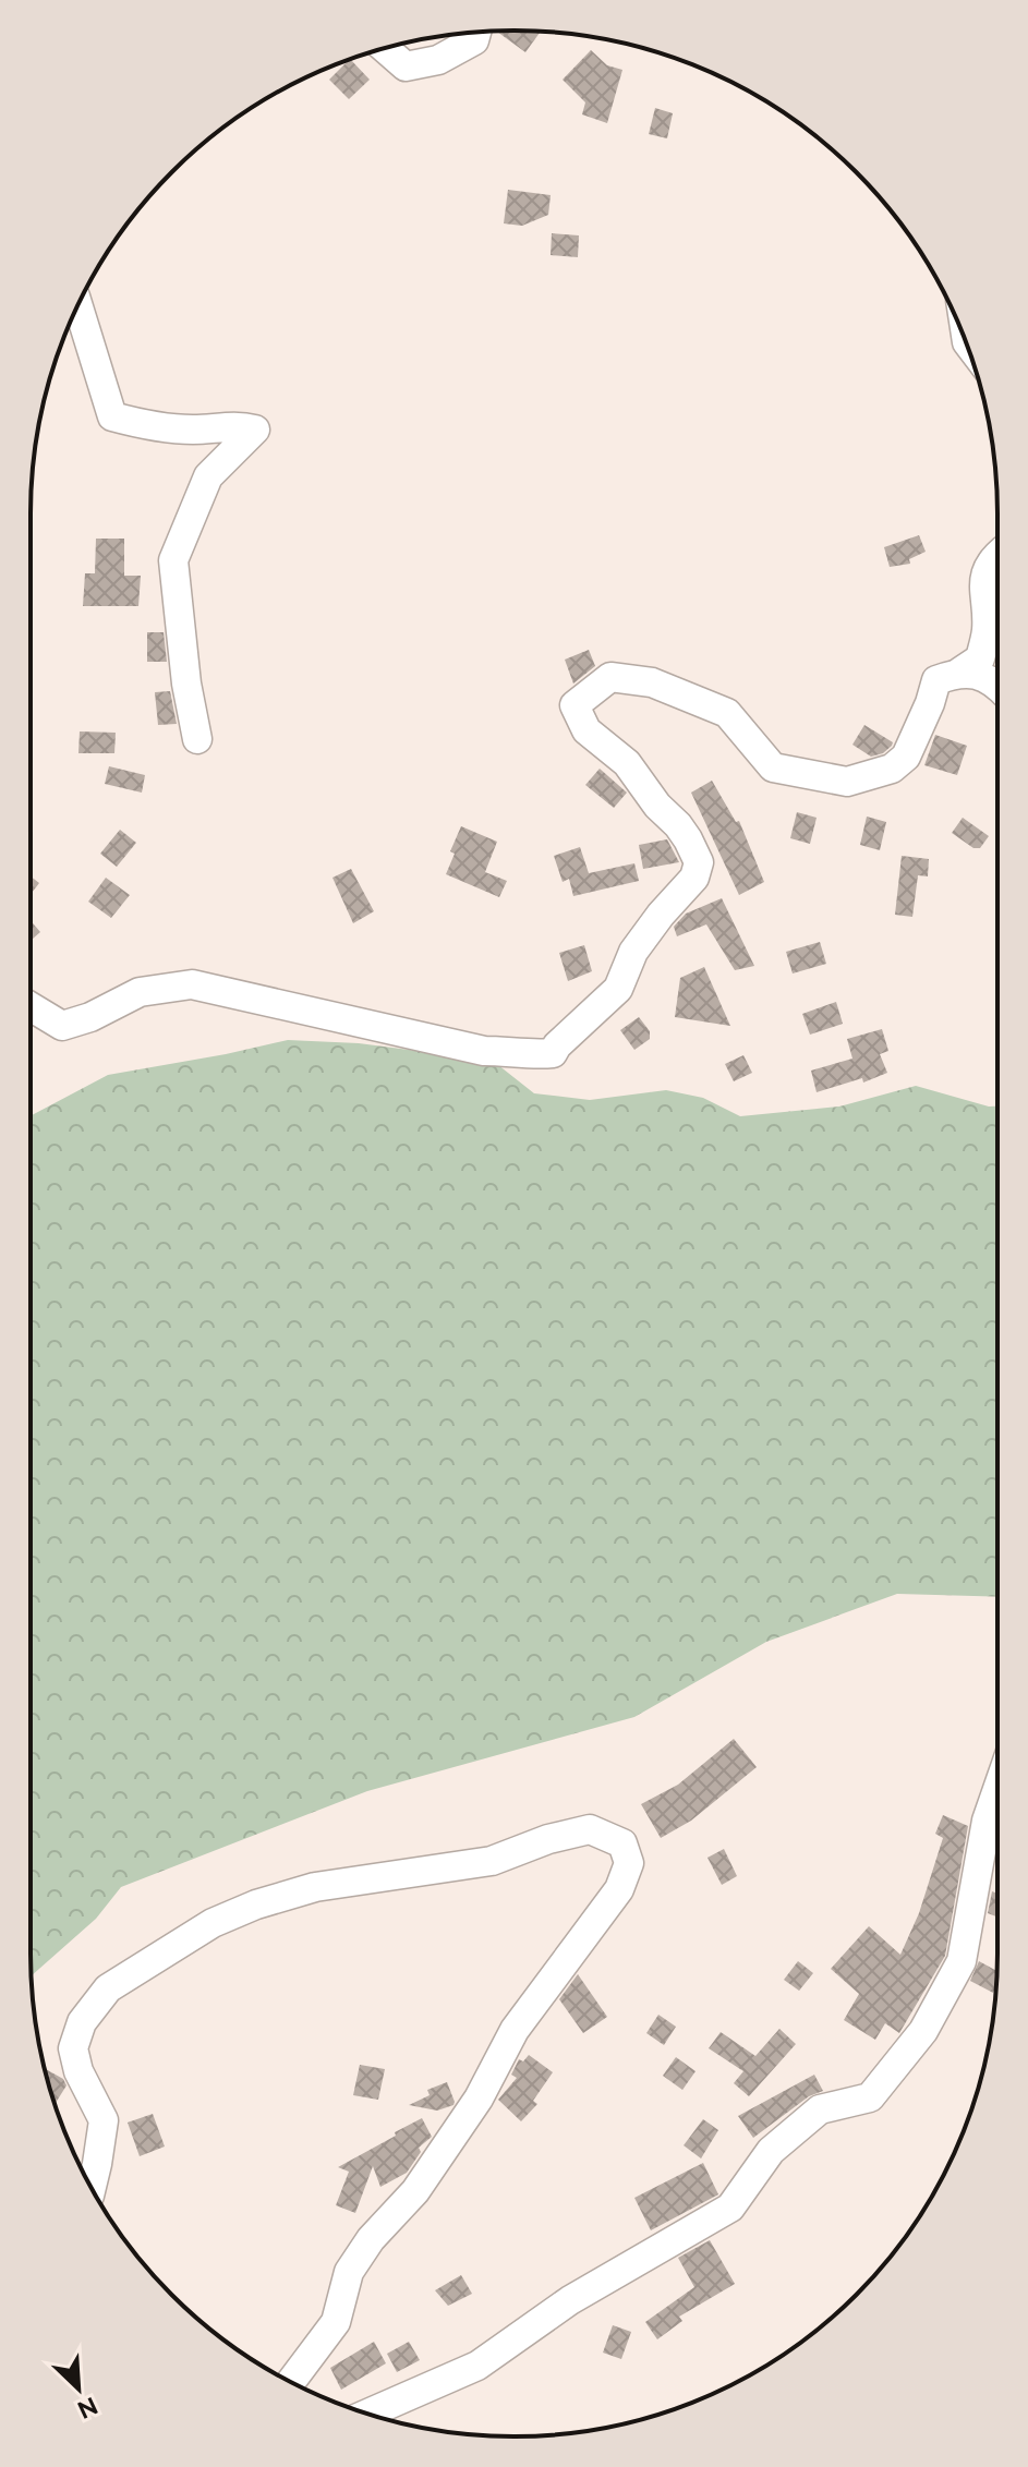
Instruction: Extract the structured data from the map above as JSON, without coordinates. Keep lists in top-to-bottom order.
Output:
{
  "north": "bottom right"
}
